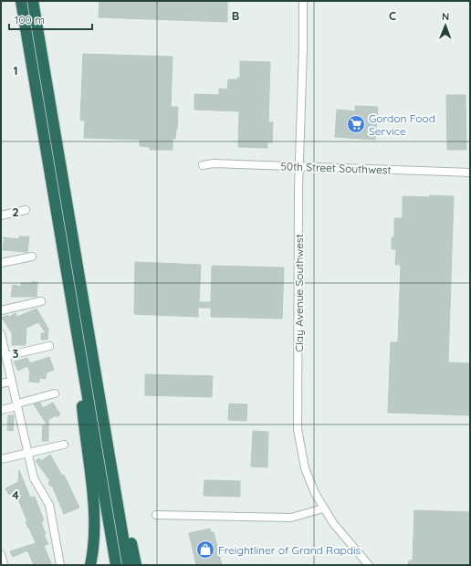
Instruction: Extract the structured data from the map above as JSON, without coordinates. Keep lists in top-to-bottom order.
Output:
{
  "streets": {
    "street": ["50th Street Southwest", "Clay Avenue Southwest"]
  },
  "crossings": [
    ["50th Street Southwest", "Clay Avenue Southwest"]
  ],
  "places": {
    "supermarket": ["Gordon Food Service"],
    "shop": ["Freightliner of Grand Rapdis"]
  },
  "scale_bar": "100 m",
  "north": "top",
  "grid": {
    "columns": ["B", "C"],
    "rows": [
      "1",
      "2",
      "3",
      "4"
    ]
  }
}
